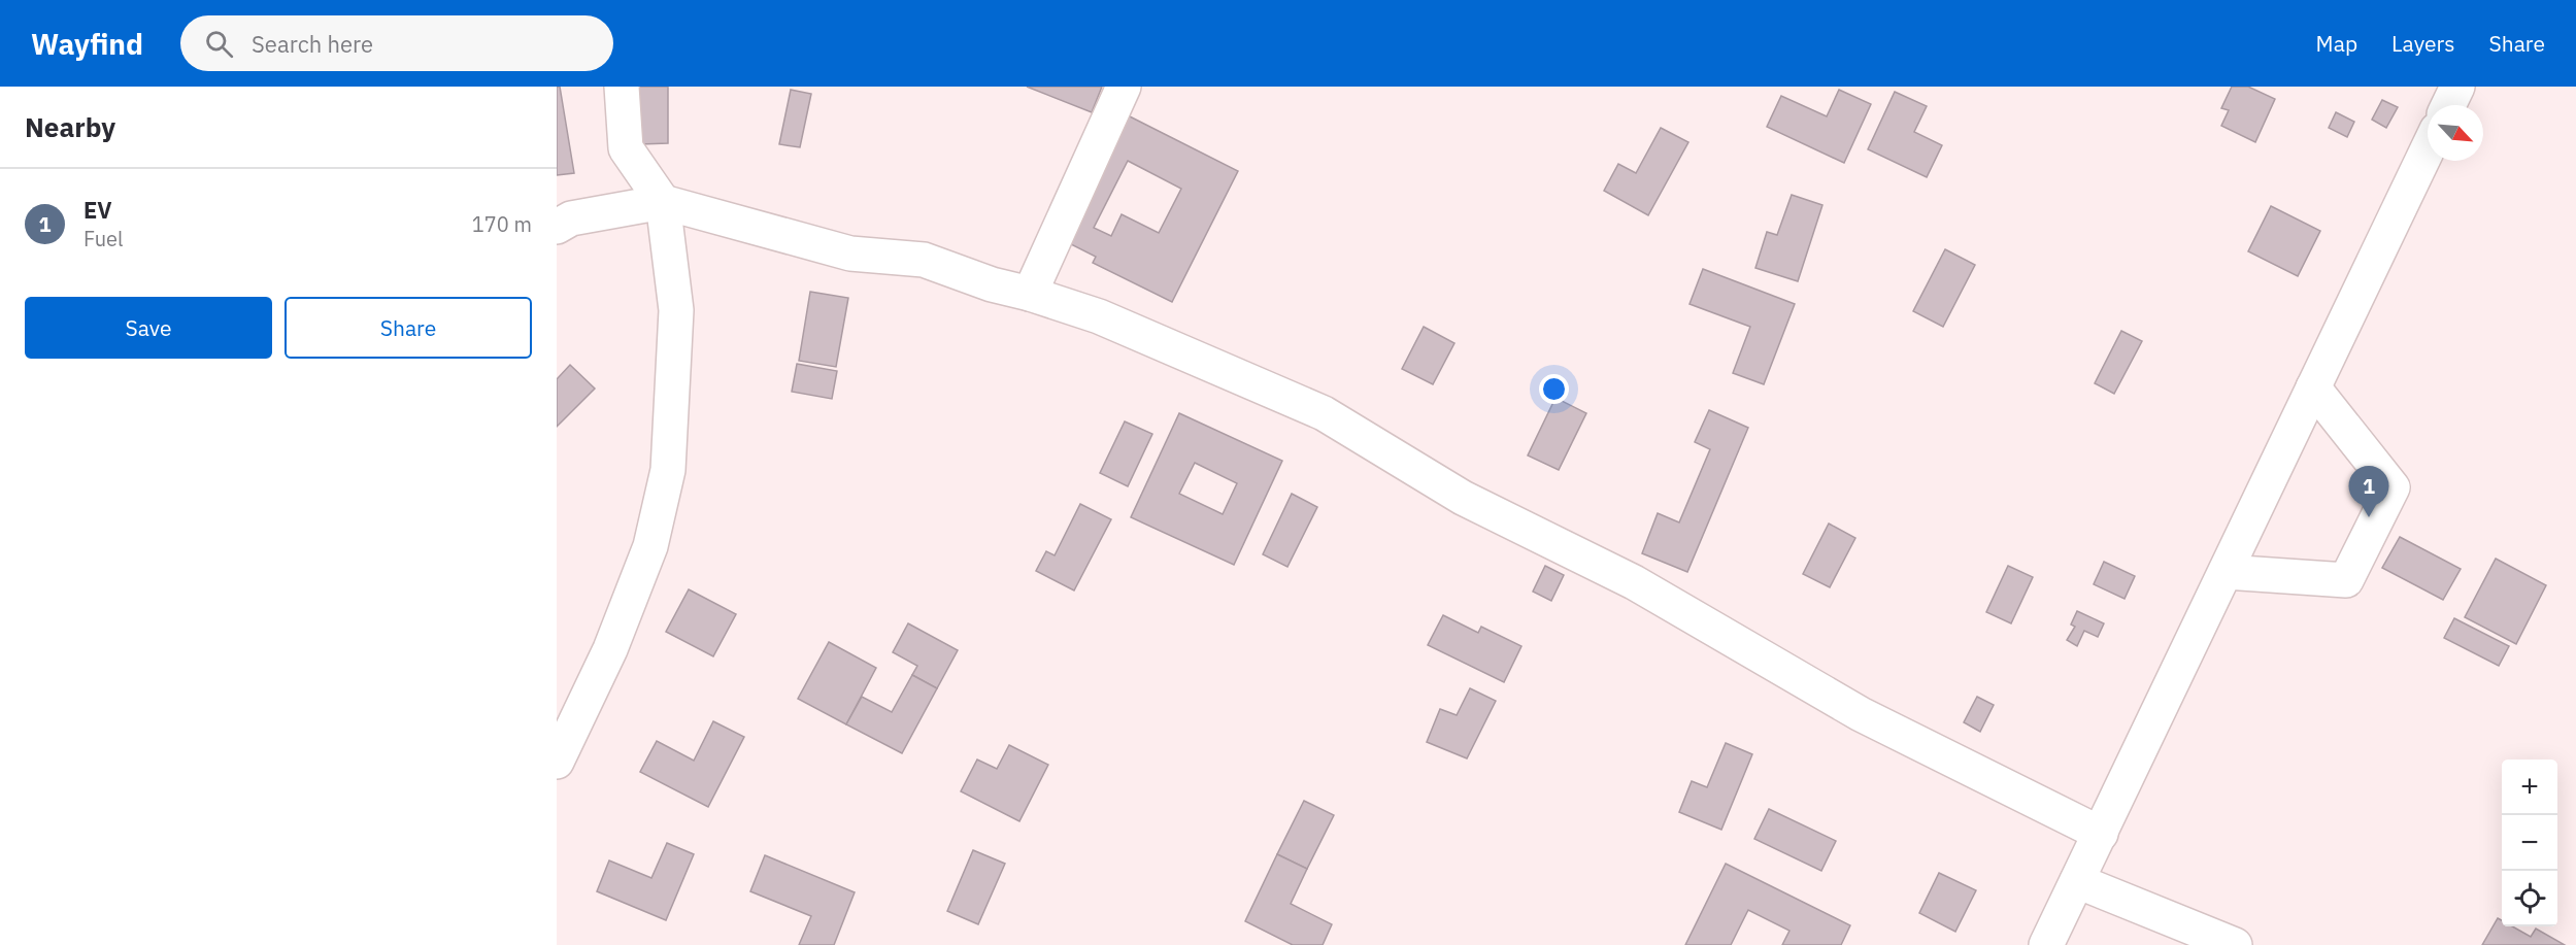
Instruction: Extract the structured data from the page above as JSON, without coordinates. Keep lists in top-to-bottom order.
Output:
{
  "north": "bottom right",
  "page": {
    "header": "Wayfind",
    "search": "Search here",
    "nav": ["Map", "Layers", "Share"],
    "heading": "Nearby",
    "list": [
      {
        "mark": "1",
        "name": "EV",
        "note": "Fuel",
        "value": "170 m"
      }
    ],
    "buttons": ["Save", "Share"],
    "pins": "1",
    "map_buttons": ["+", "−"]
  }
}
